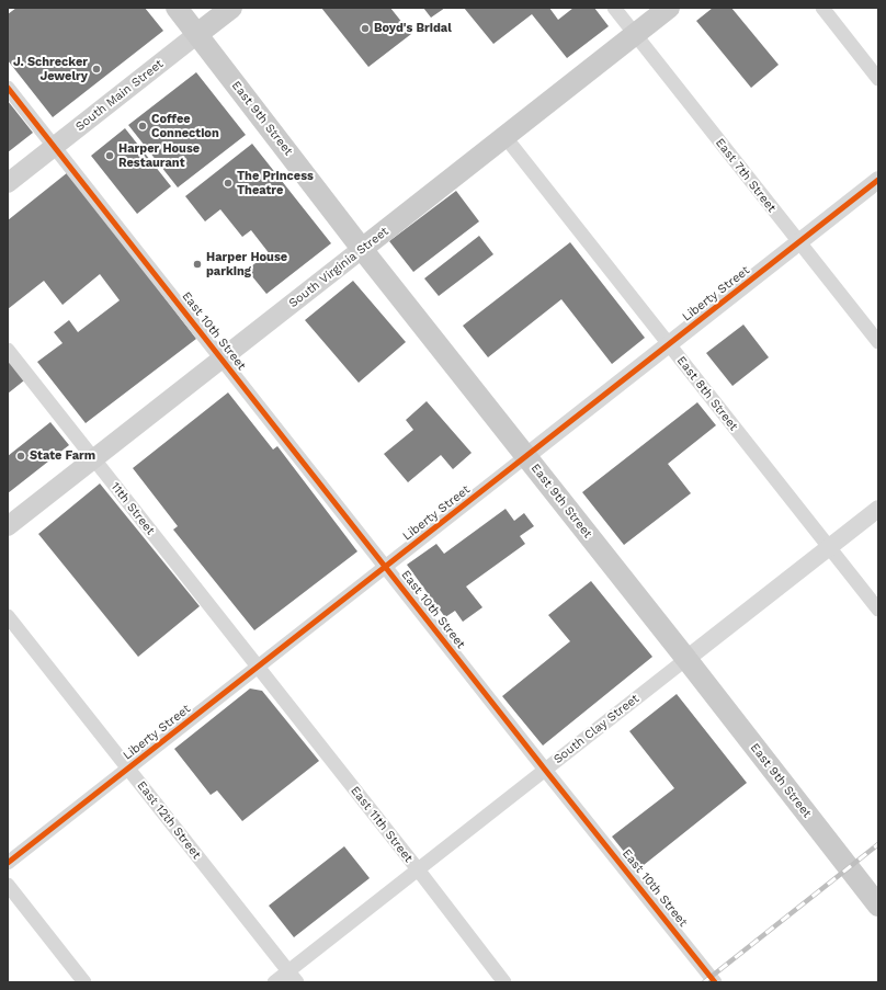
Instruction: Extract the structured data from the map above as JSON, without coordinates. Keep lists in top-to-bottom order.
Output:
{
  "streets": {
    "main road": ["South Main Street", "East 9th Street", "South Virginia Street"],
    "street": [
      "East 7th Street",
      "Liberty Street",
      "East 10th Street",
      "East 8th Street",
      "11th Street",
      "South Clay Street",
      "East 12th Street",
      "East 11th Street"
    ]
  },
  "crossings": [
    ["South Main Street", "East 9th Street"],
    ["South Main Street", "East 10th Street"],
    ["East 9th Street", "South Virginia Street"],
    ["East 9th Street", "Liberty Street"],
    ["East 9th Street", "South Clay Street"],
    ["East 7th Street", "South Virginia Street"],
    ["East 7th Street", "Liberty Street"],
    ["South Virginia Street", "East 10th Street"],
    ["South Virginia Street", "East 8th Street"],
    ["South Virginia Street", "11th Street"],
    ["Liberty Street", "East 10th Street"],
    ["Liberty Street", "East 8th Street"],
    ["Liberty Street", "11th Street"],
    ["Liberty Street", "East 12th Street"],
    ["Liberty Street", "East 11th Street"],
    ["East 10th Street", "South Clay Street"],
    ["East 8th Street", "South Clay Street"],
    ["11th Street", "East 11th Street"],
    ["South Clay Street", "East 12th Street"],
    ["South Clay Street", "East 11th Street"]
  ],
  "places": [
    "Boyd's Bridal",
    "J. Schrecker Jewelry",
    "Coffee Connection",
    "Harper House Restaurant",
    "The Princess Theatre",
    "Harper House parking",
    "State Farm"
  ]
}
